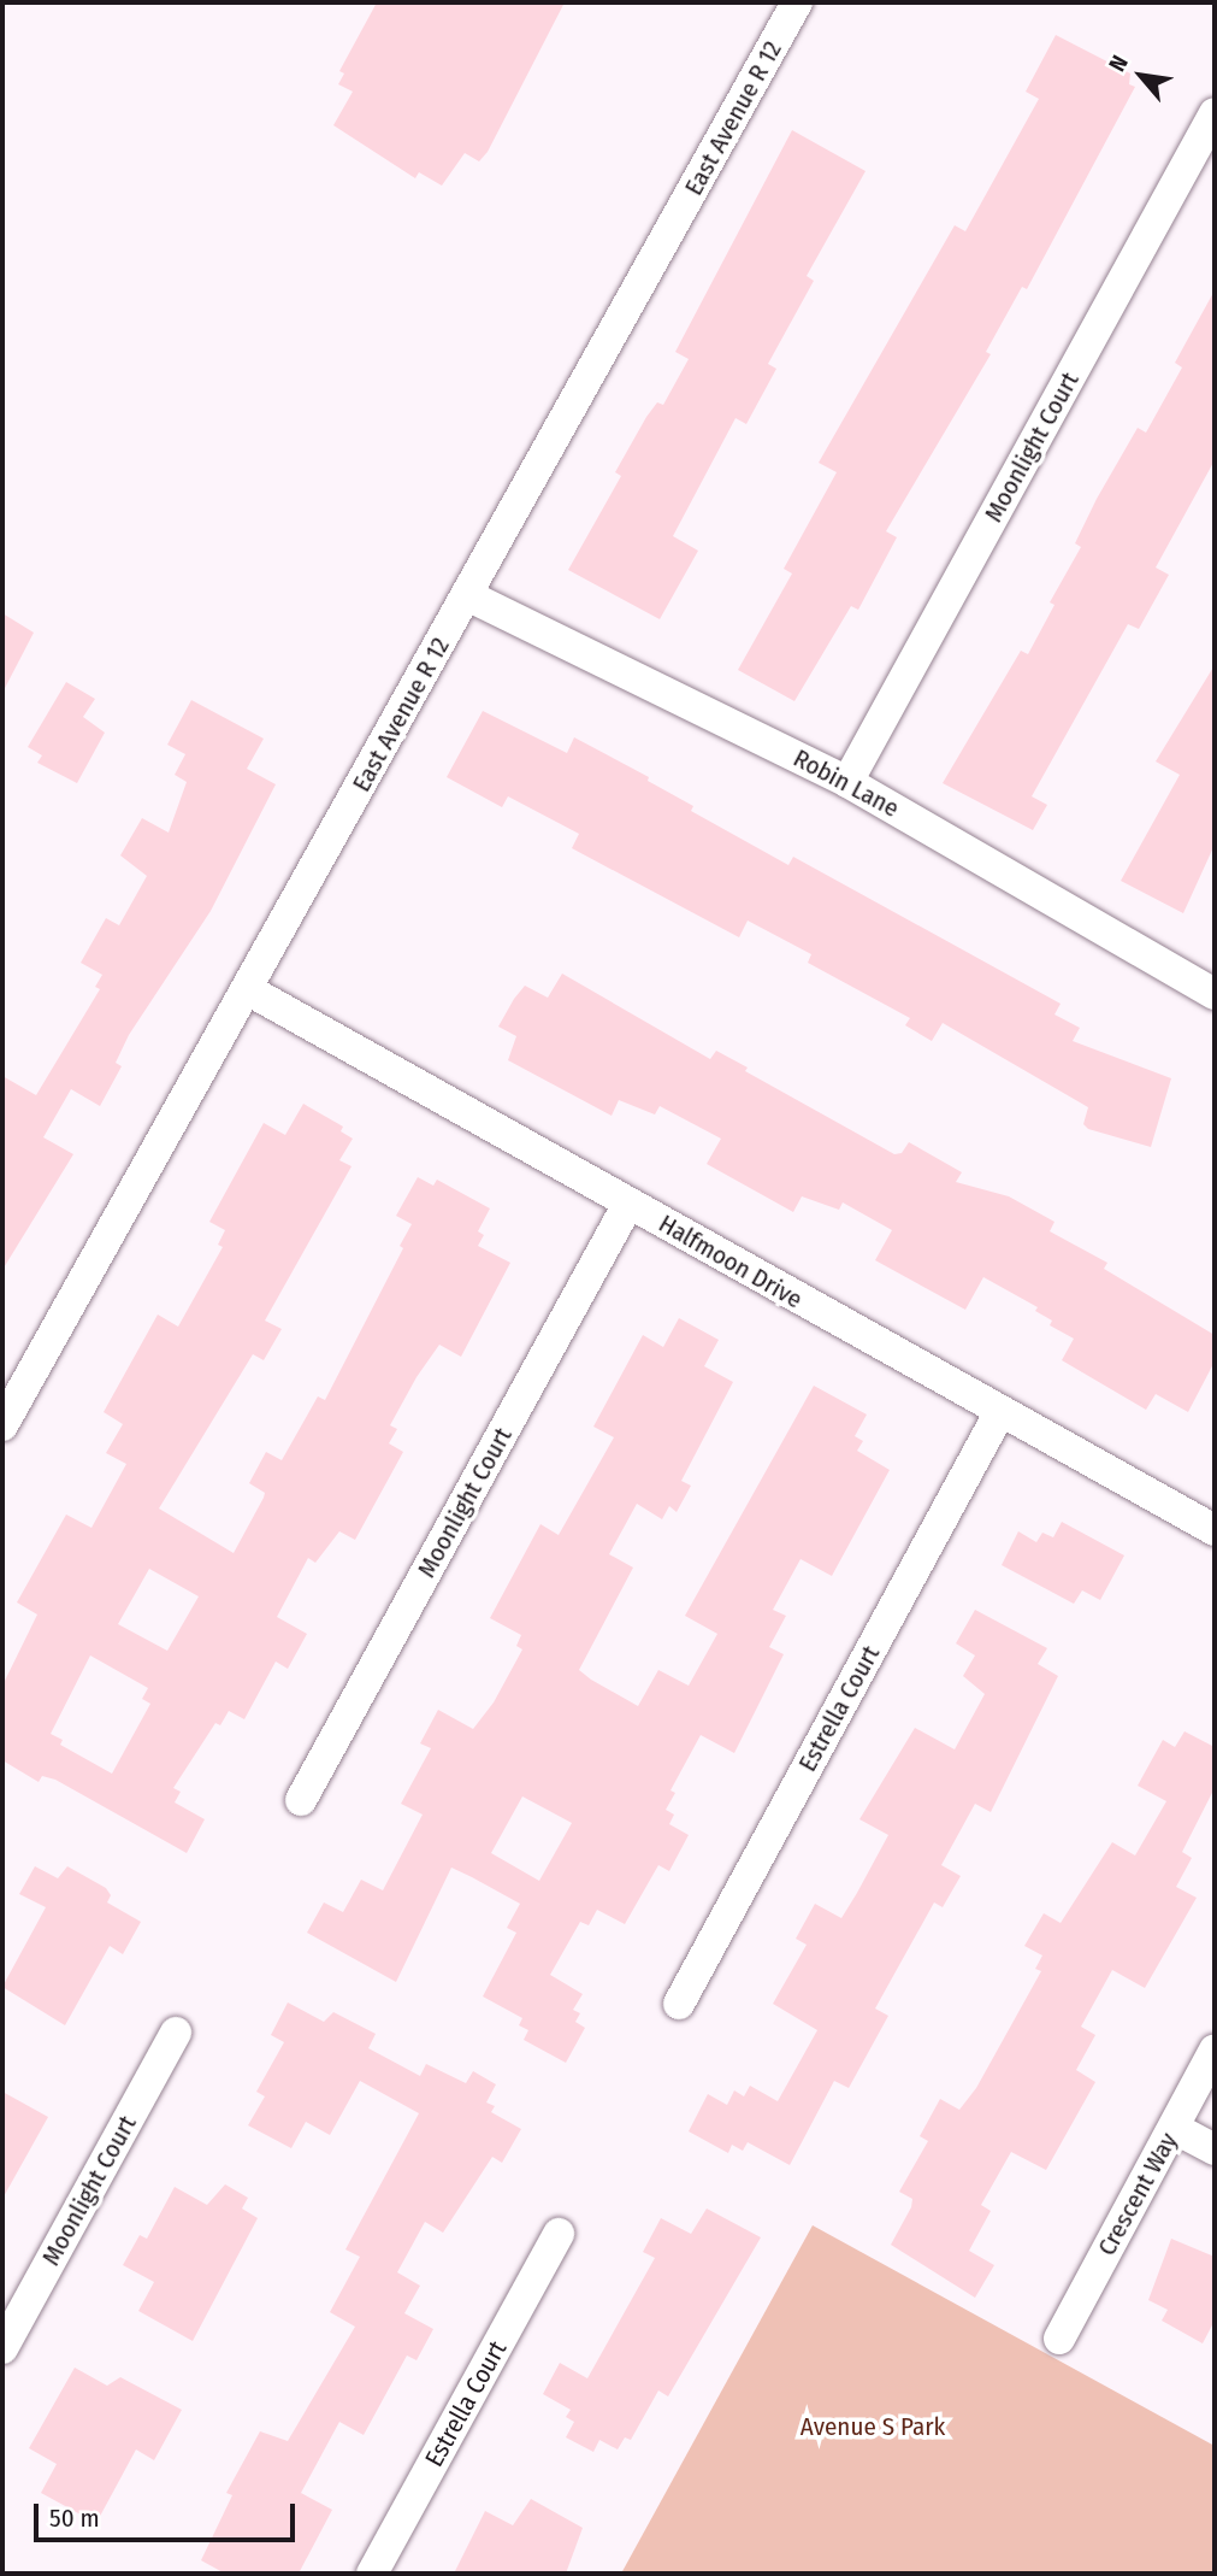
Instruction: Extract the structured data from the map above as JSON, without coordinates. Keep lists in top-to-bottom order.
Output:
{
  "streets": {
    "street": [
      "East Avenue R 12",
      "Moonlight Court",
      "Robin Lane",
      "Halfmoon Drive",
      "Estrella Court",
      "Crescent Way"
    ]
  },
  "crossings": [
    ["East Avenue R 12", "Robin Lane"],
    ["East Avenue R 12", "Halfmoon Drive"],
    ["Moonlight Court", "Robin Lane"],
    ["Moonlight Court", "Halfmoon Drive"],
    ["Halfmoon Drive", "Estrella Court"]
  ],
  "parks": ["Avenue S Park"],
  "scale_bar": "50 m",
  "north": "top left"
}
